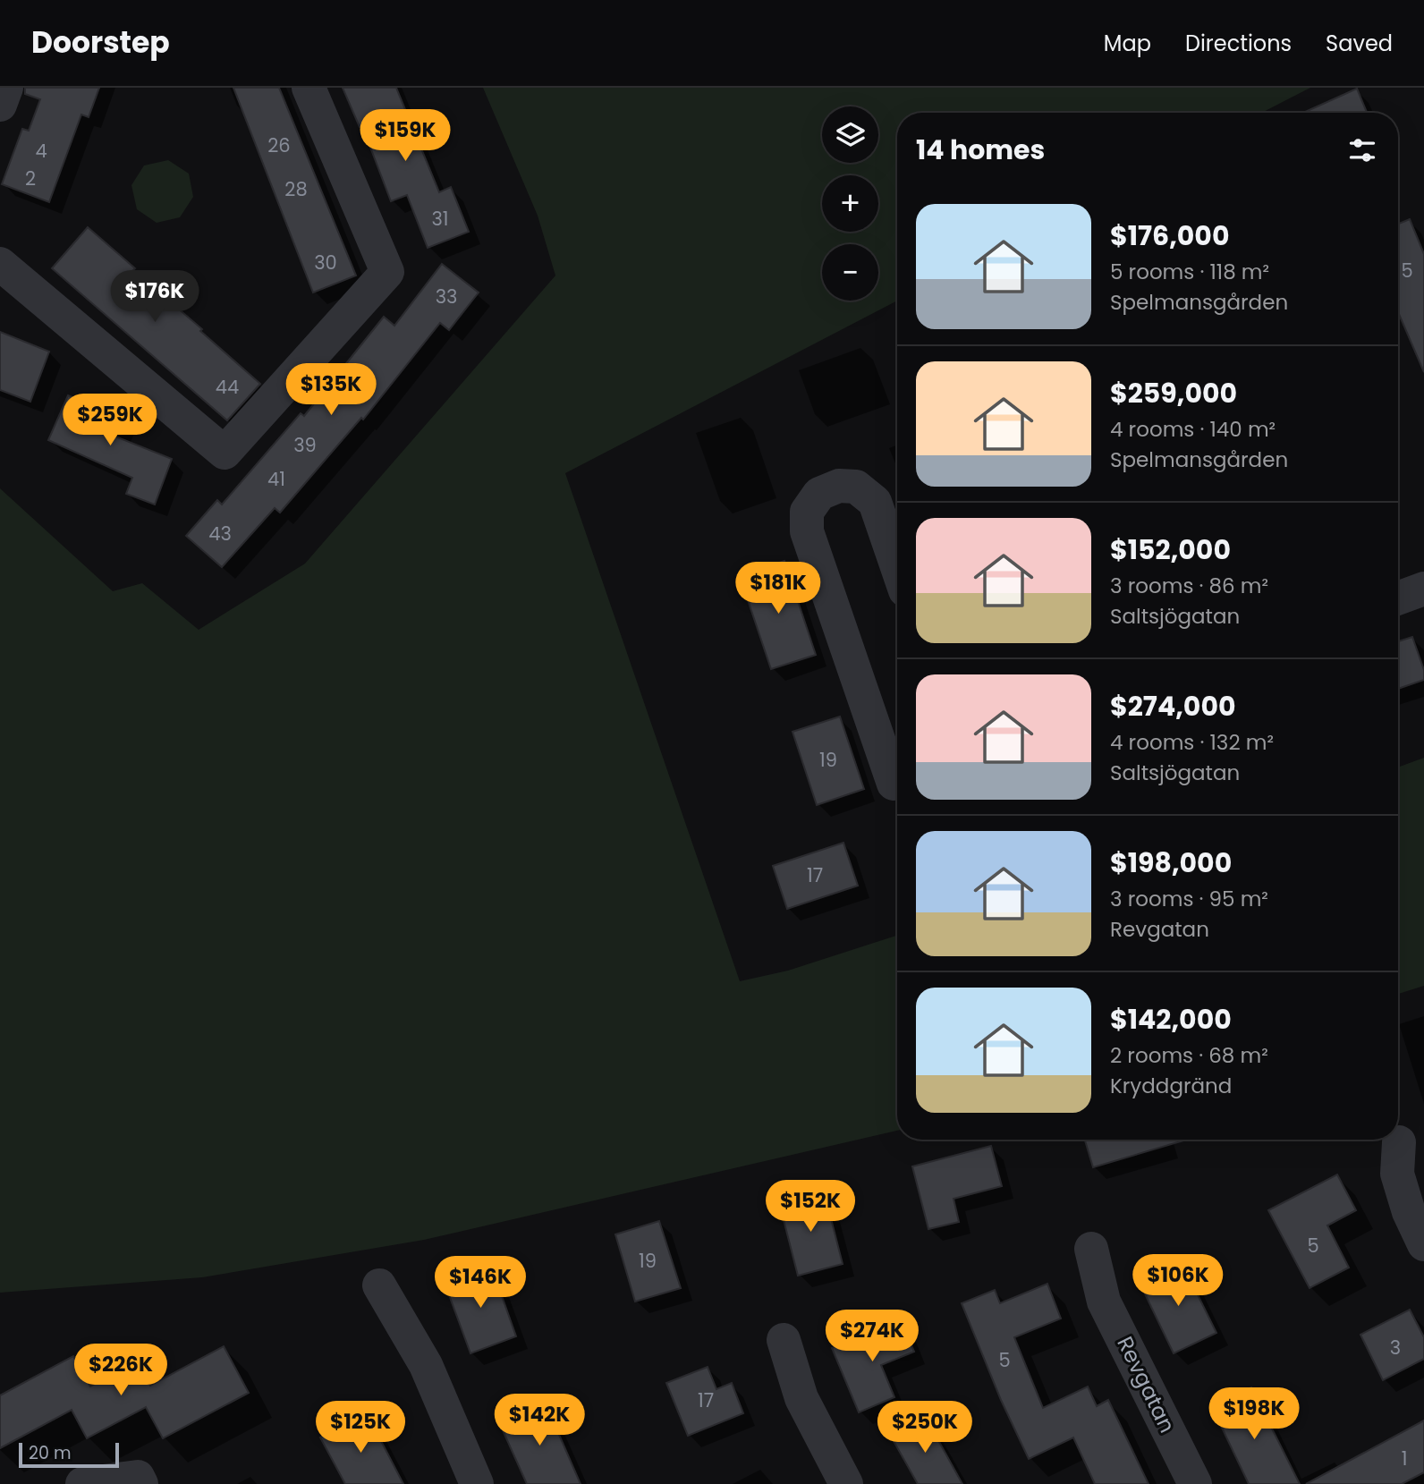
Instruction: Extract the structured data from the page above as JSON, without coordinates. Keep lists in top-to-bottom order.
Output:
{
  "streets": {
    "street": ["Revgatan"]
  },
  "house_numbers": [
    "26",
    "4",
    "2",
    "28",
    "31",
    "30",
    "5",
    "33",
    "44",
    "39",
    "41",
    "43",
    "19",
    "17",
    "5",
    "19",
    "3",
    "5",
    "17",
    "1"
  ],
  "scale_bar": "20 m",
  "page": {
    "header": "Doorstep",
    "nav": ["Map", "Directions", "Saved"],
    "map_buttons": ["+", "−"],
    "price": [
      "$159K",
      "$176K",
      "$135K",
      "$259K",
      "$181K",
      "$152K",
      "$106K",
      "$146K",
      "$274K",
      "$226K",
      "$198K",
      "$142K",
      "$125K",
      "$250K"
    ],
    "heading": "14 homes",
    "list": [
      {
        "name": "$176,000",
        "note": "5 rooms · 118 m² · Spelmansgården"
      },
      {
        "name": "$259,000",
        "note": "4 rooms · 140 m² · Spelmansgården"
      },
      {
        "name": "$152,000",
        "note": "3 rooms · 86 m² · Saltsjögatan"
      },
      {
        "name": "$274,000",
        "note": "4 rooms · 132 m² · Saltsjögatan"
      },
      {
        "name": "$198,000",
        "note": "3 rooms · 95 m² · Revgatan"
      },
      {
        "name": "$142,000",
        "note": "2 rooms · 68 m² · Kryddgränd"
      }
    ],
    "scale": "20 m"
  }
}
